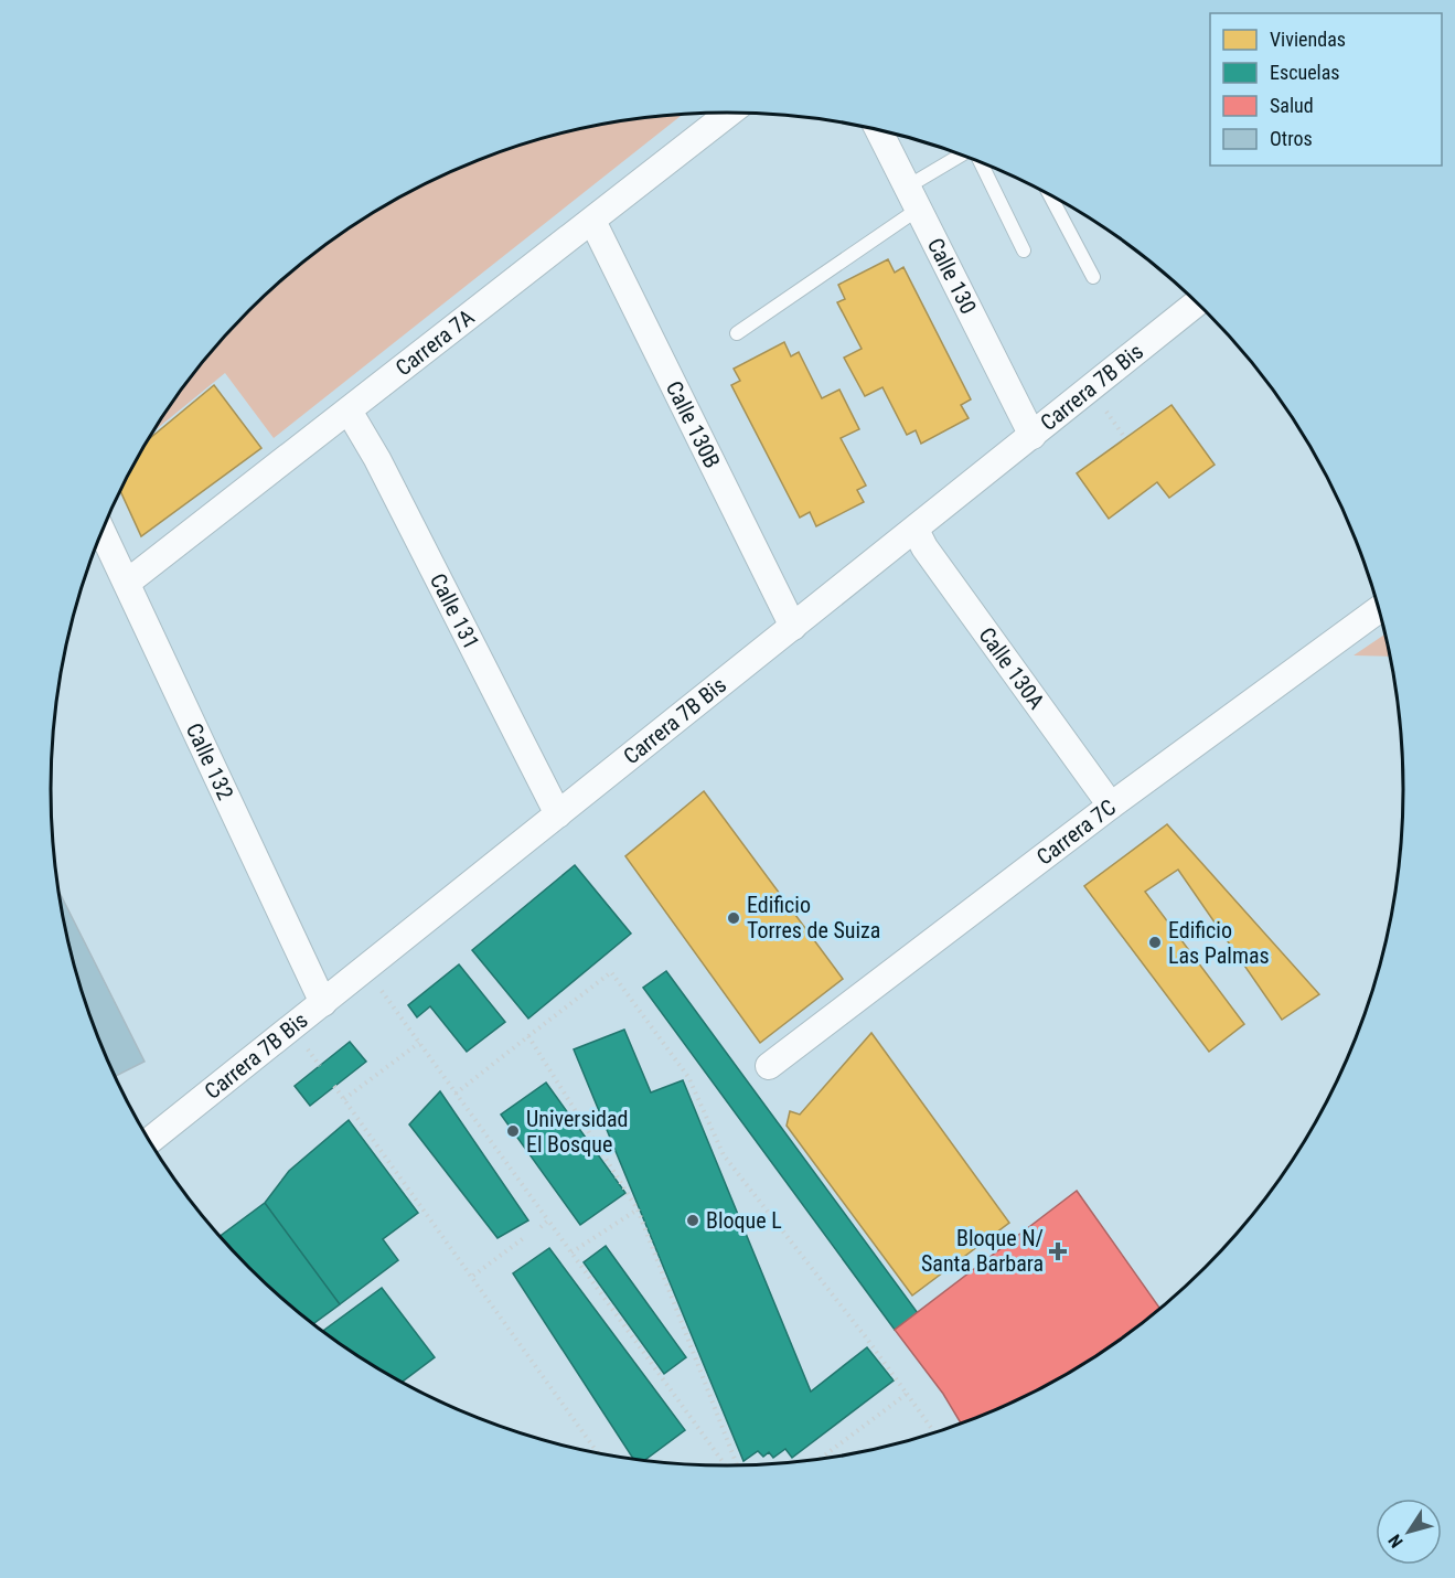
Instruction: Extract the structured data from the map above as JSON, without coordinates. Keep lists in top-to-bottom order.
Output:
{
  "streets": {
    "street": [
      "Calle 130",
      "Carrera 7A",
      "Carrera 7B Bis",
      "Calle 130B",
      "Calle 131",
      "Calle 130A",
      "Calle 132",
      "Carrera 7C"
    ]
  },
  "crossings": [
    ["Calle 130", "Carrera 7B Bis"],
    ["Carrera 7A", "Calle 130B"],
    ["Carrera 7A", "Calle 131"],
    ["Carrera 7A", "Calle 132"],
    ["Carrera 7B Bis", "Calle 130B"],
    ["Carrera 7B Bis", "Calle 131"],
    ["Carrera 7B Bis", "Calle 130A"],
    ["Carrera 7B Bis", "Calle 132"],
    ["Calle 130A", "Carrera 7C"]
  ],
  "places": {
    "other": [
      "Edificio Torres de Suiza",
      "Edificio Las Palmas",
      "Universidad El Bosque",
      "Bloque L"
    ],
    "health": ["Bloque N/ Santa Barbara"]
  },
  "legend": [
    "Viviendas",
    "Escuelas",
    "Salud",
    "Otros"
  ],
  "north": "bottom left"
}
